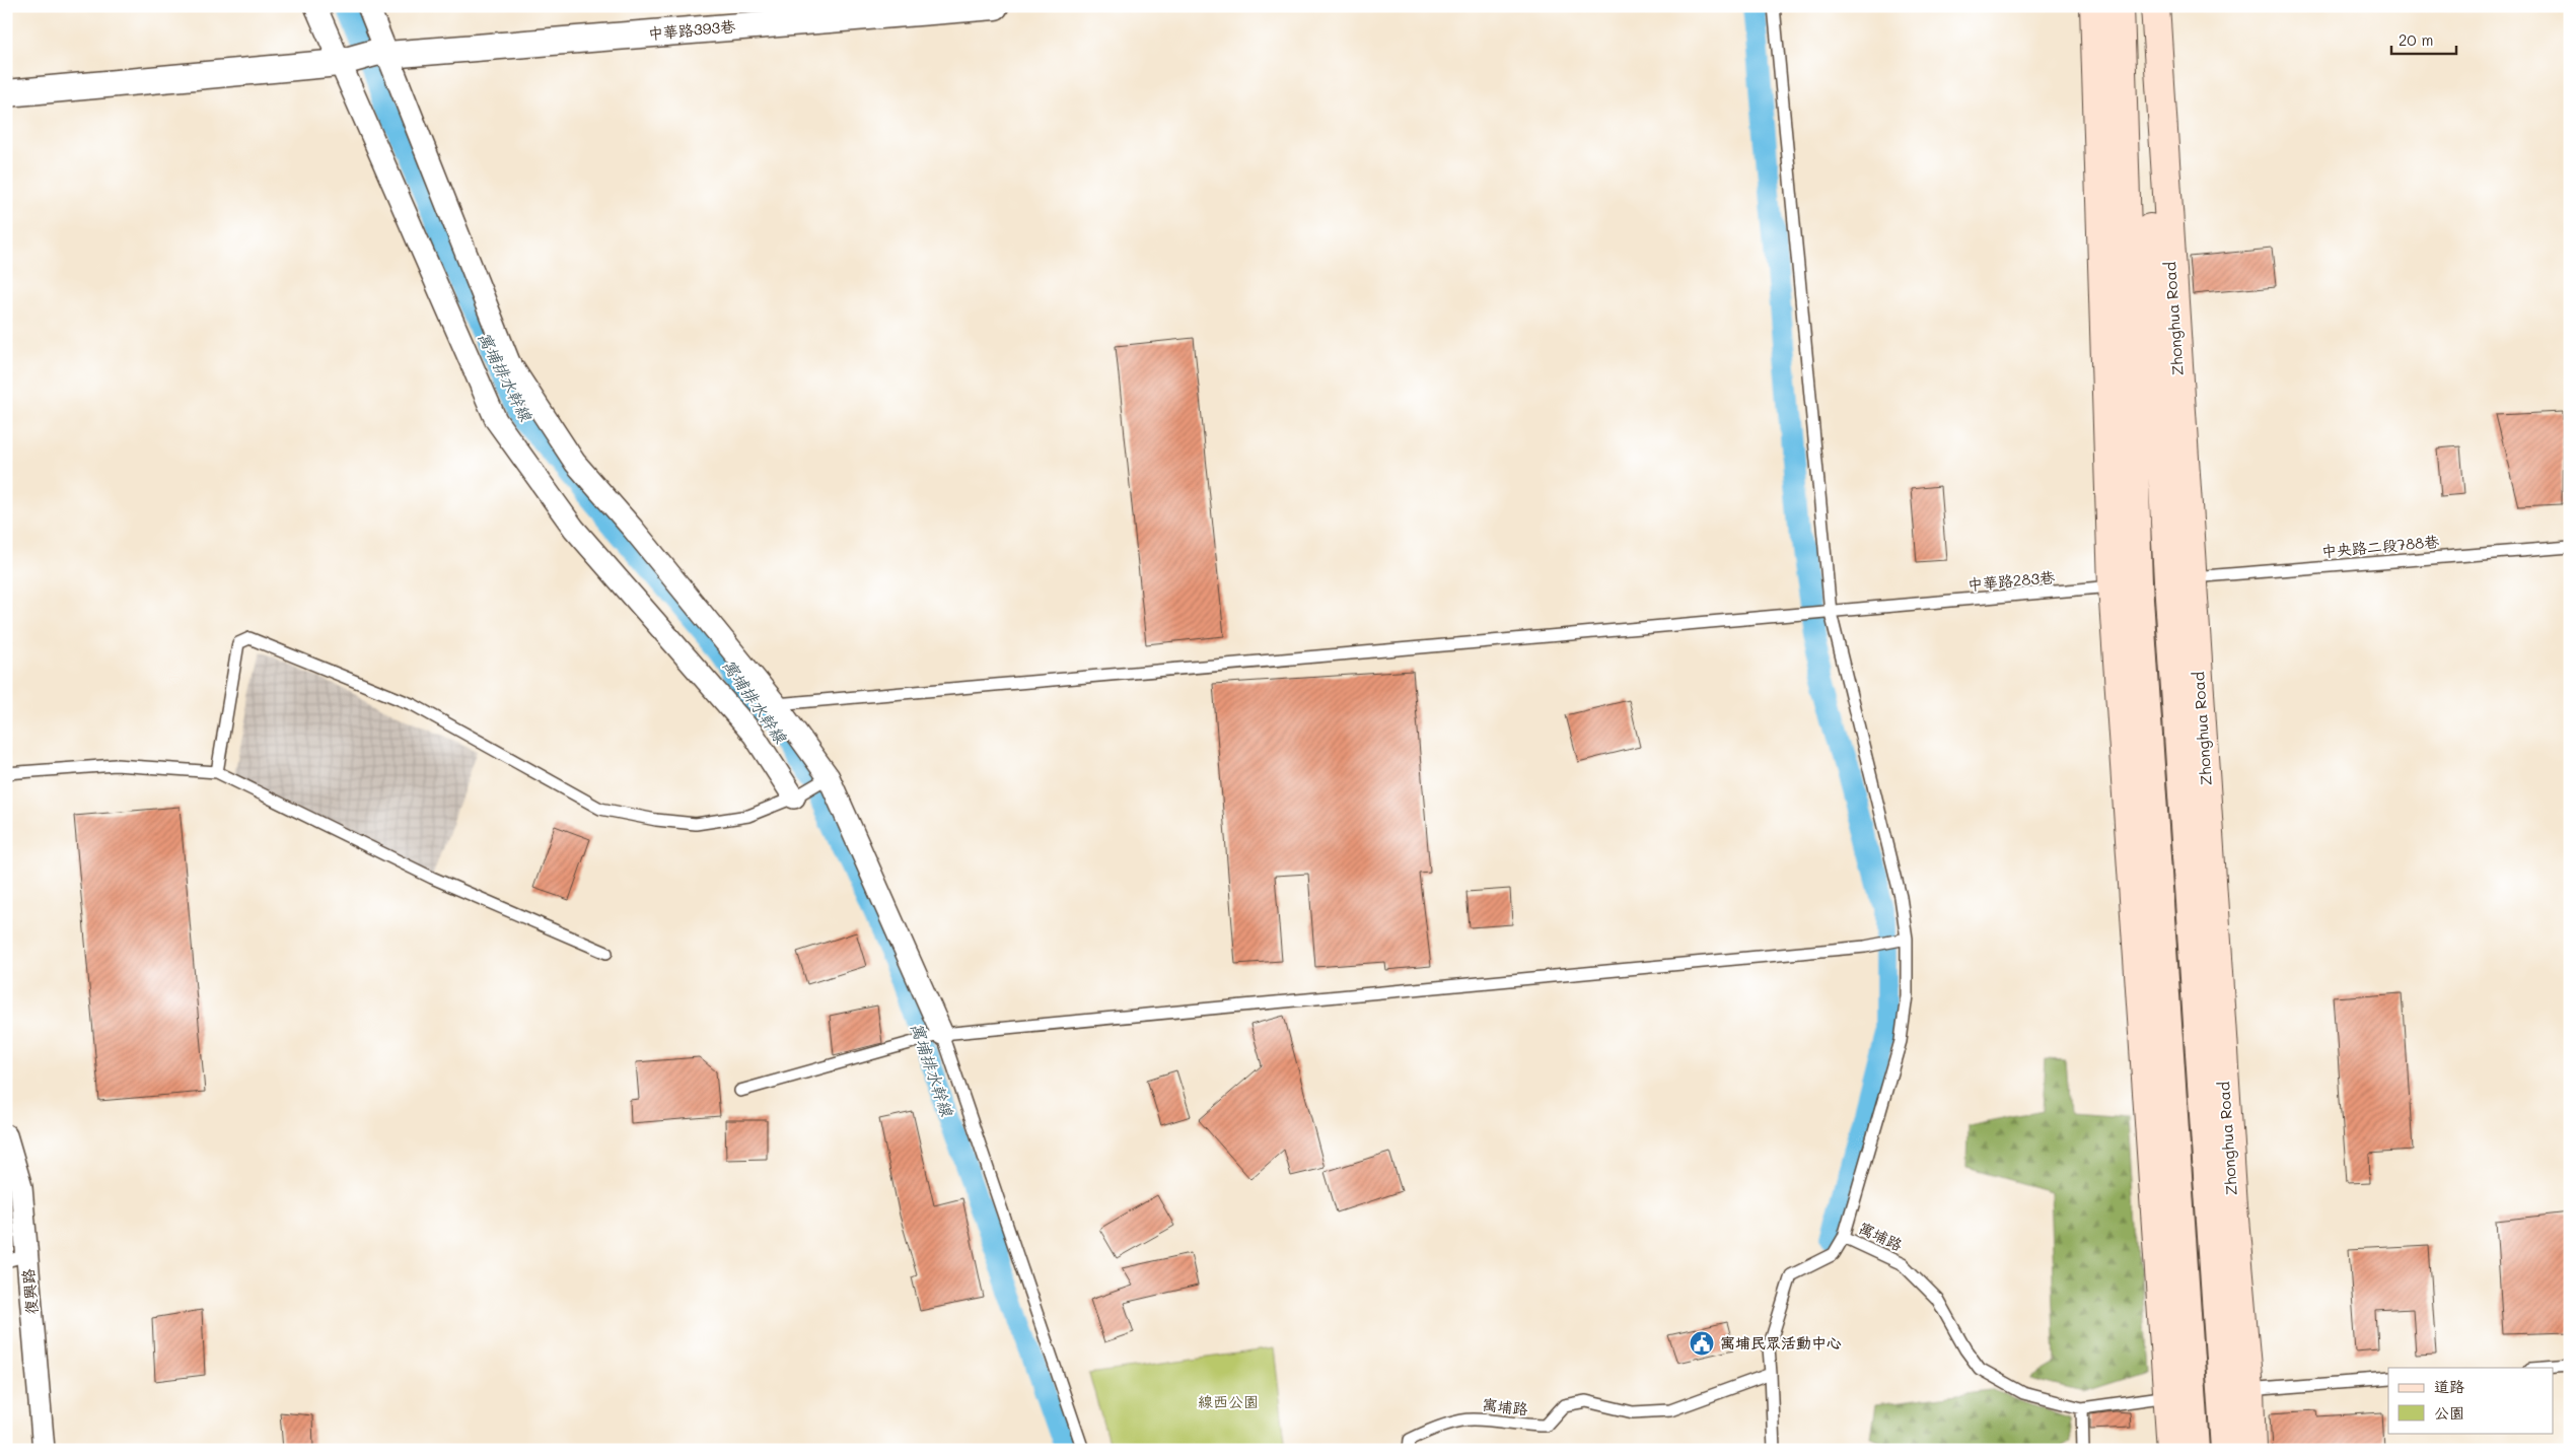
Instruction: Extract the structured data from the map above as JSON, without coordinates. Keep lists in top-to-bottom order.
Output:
{
  "streets": {
    "main road": ["Zhonghua Road"],
    "street": ["中華路393巷", "復興路"],
    "lane": ["中央路二段788巷", "中華路283巷", "寓埔路"]
  },
  "crossings": [
    ["Zhonghua Road", "中央路二段788巷"],
    ["Zhonghua Road", "中華路283巷"],
    ["Zhonghua Road", "寓埔路"],
    ["中央路二段788巷", "中華路283巷"]
  ],
  "water": ["寓埔排水幹線"],
  "parks": ["線西公園"],
  "places": {
    "public building": ["寓埔民眾活動中心"]
  },
  "legend": ["道路", "公園"],
  "scale_bar": "20 m"
}
